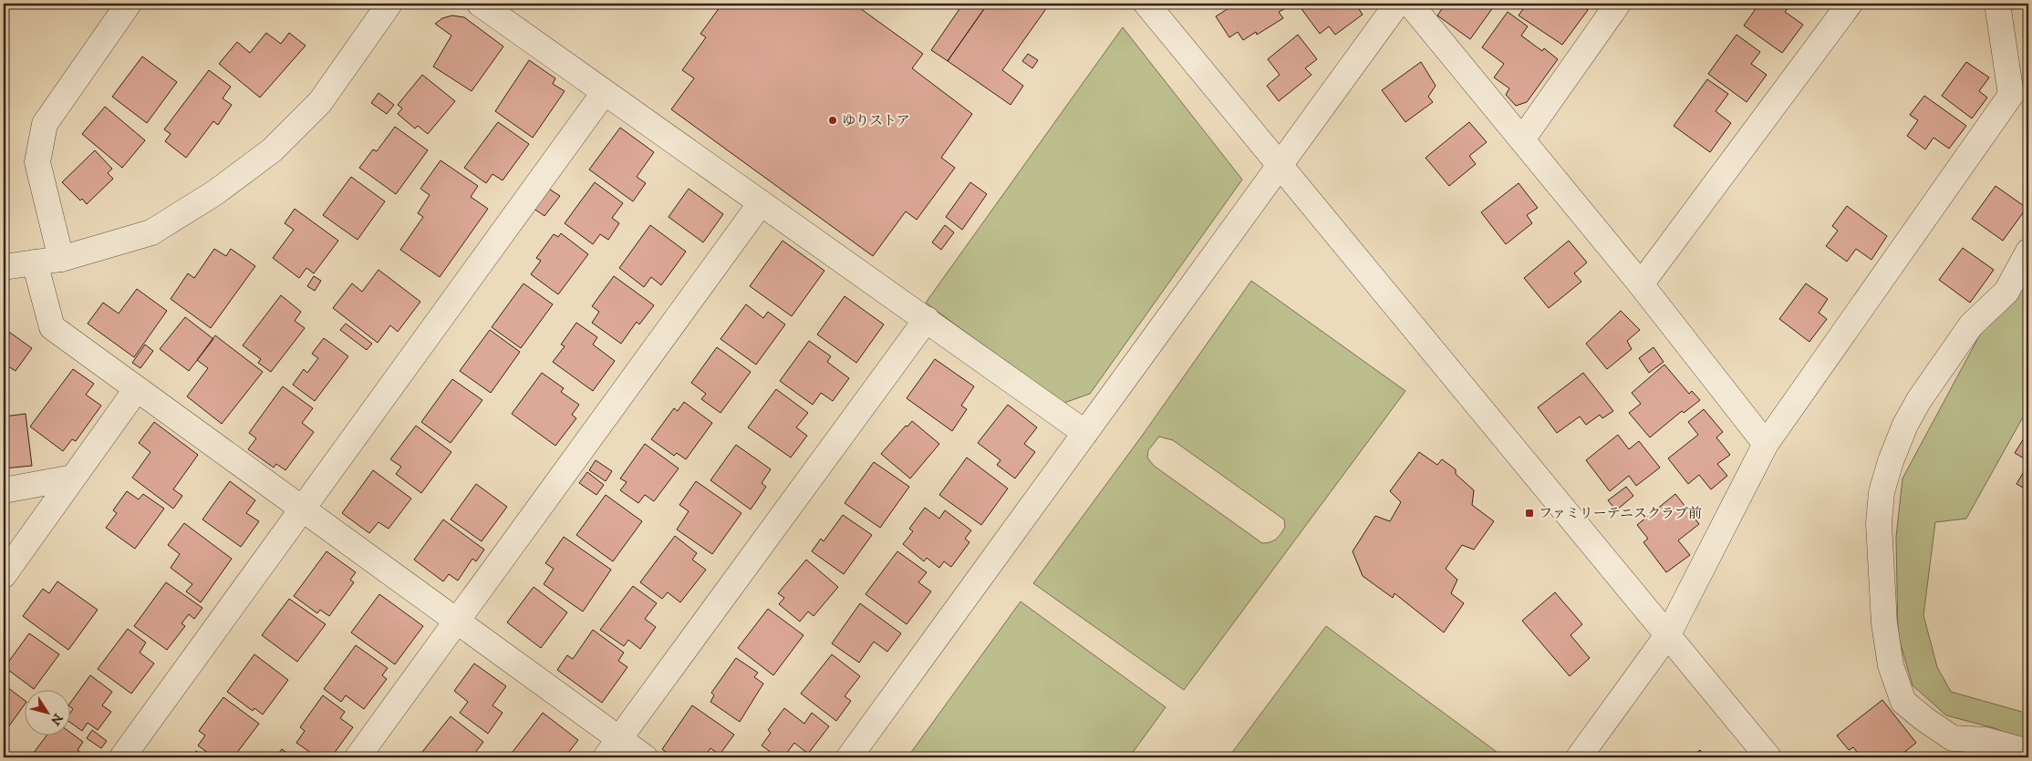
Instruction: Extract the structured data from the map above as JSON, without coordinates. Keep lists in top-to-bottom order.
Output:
{
  "places": {
    "other": ["ゆりストア"],
    "transit": ["ファミリーテニスクラブ前"]
  },
  "north": "bottom right"
}
